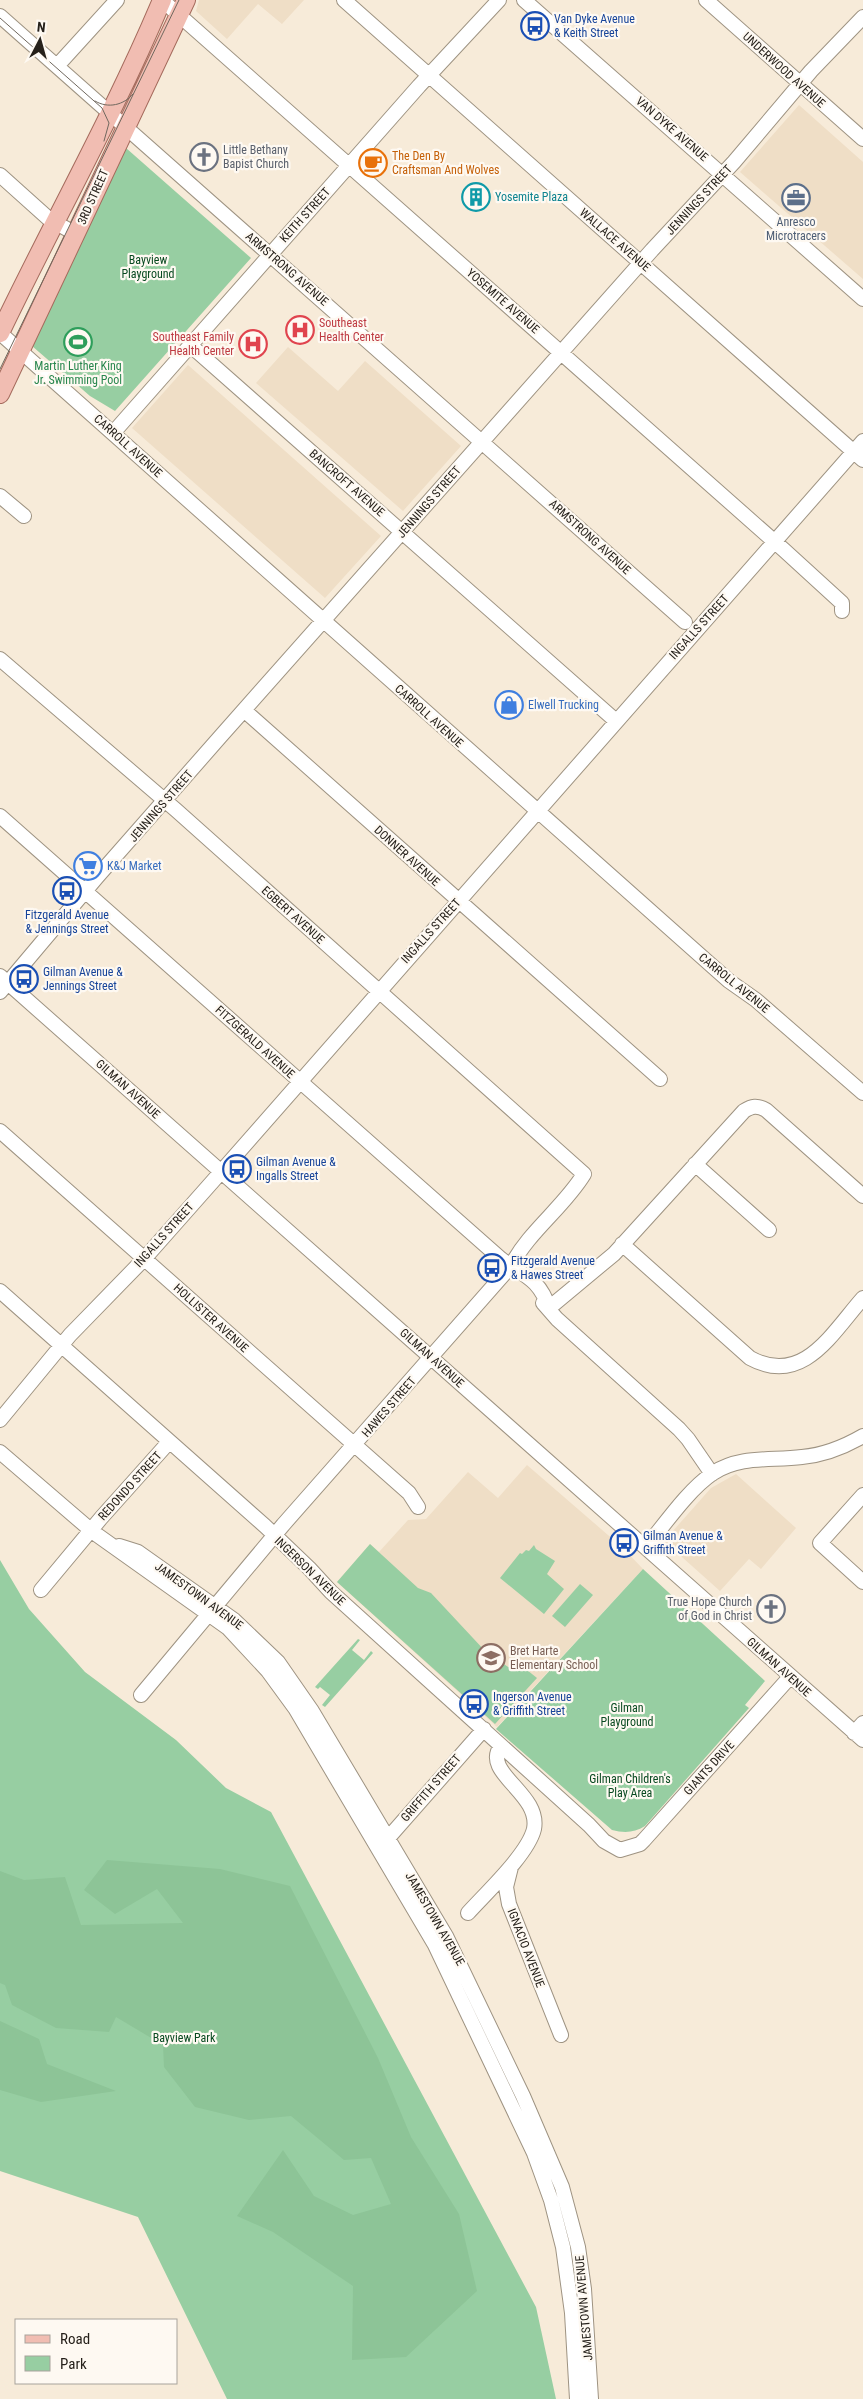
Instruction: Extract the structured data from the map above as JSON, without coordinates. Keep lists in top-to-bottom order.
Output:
{
  "streets": {
    "main road": ["3RD STREET"],
    "street": [
      "UNDERWOOD AVENUE",
      "VAN DYKE AVENUE",
      "JENNINGS STREET",
      "KEITH STREET",
      "WALLACE AVENUE",
      "ARMSTRONG AVENUE",
      "YOSEMITE AVENUE",
      "CARROLL AVENUE",
      "BANCROFT AVENUE",
      "INGALLS STREET",
      "DONNER AVENUE",
      "EGBERT AVENUE",
      "FITZGERALD AVENUE",
      "GILMAN AVENUE",
      "HOLLISTER AVENUE",
      "HAWES STREET",
      "REDONDO STREET",
      "INGERSON AVENUE",
      "JAMESTOWN AVENUE",
      "GIANTS DRIVE",
      "GRIFFITH STREET",
      "IGNACIO AVENUE"
    ]
  },
  "crossings": [
    ["UNDERWOOD AVENUE", "JENNINGS STREET"],
    ["VAN DYKE AVENUE", "JENNINGS STREET"],
    ["3RD STREET", "ARMSTRONG AVENUE"],
    ["3RD STREET", "YOSEMITE AVENUE"],
    ["3RD STREET", "CARROLL AVENUE"],
    ["JENNINGS STREET", "WALLACE AVENUE"],
    ["JENNINGS STREET", "ARMSTRONG AVENUE"],
    ["JENNINGS STREET", "YOSEMITE AVENUE"],
    ["JENNINGS STREET", "CARROLL AVENUE"],
    ["JENNINGS STREET", "BANCROFT AVENUE"],
    ["JENNINGS STREET", "DONNER AVENUE"],
    ["JENNINGS STREET", "EGBERT AVENUE"],
    ["JENNINGS STREET", "FITZGERALD AVENUE"],
    ["JENNINGS STREET", "GILMAN AVENUE"],
    ["KEITH STREET", "WALLACE AVENUE"],
    ["KEITH STREET", "ARMSTRONG AVENUE"],
    ["KEITH STREET", "YOSEMITE AVENUE"],
    ["KEITH STREET", "CARROLL AVENUE"],
    ["KEITH STREET", "BANCROFT AVENUE"],
    ["WALLACE AVENUE", "INGALLS STREET"],
    ["YOSEMITE AVENUE", "INGALLS STREET"],
    ["CARROLL AVENUE", "INGALLS STREET"],
    ["BANCROFT AVENUE", "INGALLS STREET"],
    ["INGALLS STREET", "DONNER AVENUE"],
    ["INGALLS STREET", "EGBERT AVENUE"],
    ["INGALLS STREET", "FITZGERALD AVENUE"],
    ["INGALLS STREET", "GILMAN AVENUE"],
    ["INGALLS STREET", "HOLLISTER AVENUE"],
    ["INGALLS STREET", "INGERSON AVENUE"],
    ["EGBERT AVENUE", "HAWES STREET"],
    ["FITZGERALD AVENUE", "HAWES STREET"],
    ["GILMAN AVENUE", "HAWES STREET"],
    ["GILMAN AVENUE", "GIANTS DRIVE"],
    ["HOLLISTER AVENUE", "HAWES STREET"],
    ["HAWES STREET", "INGERSON AVENUE"],
    ["HAWES STREET", "JAMESTOWN AVENUE"],
    ["REDONDO STREET", "INGERSON AVENUE"],
    ["REDONDO STREET", "JAMESTOWN AVENUE"],
    ["INGERSON AVENUE", "GIANTS DRIVE"],
    ["INGERSON AVENUE", "GRIFFITH STREET"],
    ["JAMESTOWN AVENUE", "GRIFFITH STREET"]
  ],
  "parks": [
    "Bayview Playground",
    "Gilman Playground",
    "Gilman Children's Play Area",
    "Bayview Park"
  ],
  "places": {
    "bus stop": [
      "Van Dyke Avenue & Keith Street",
      "Fitzgerald Avenue & Jennings Street",
      "Gilman Avenue & Jennings Street",
      "Gilman Avenue & Ingalls Street",
      "Fitzgerald Avenue & Hawes Street",
      "Gilman Avenue & Griffith Street",
      "Ingerson Avenue & Griffith Street"
    ],
    "church": ["Little Bethany Bapist Church", "True Hope Church of God in Christ"],
    "cafe": ["The Den By Craftsman And Wolves"],
    "building": ["Yosemite Plaza"],
    "office": ["Anresco Microtracers"],
    "hospital": ["Southeast Health Center", "Southeast Family Health Center"],
    "sports": ["Martin Luther King Jr. Swimming Pool"],
    "shop": ["Elwell Trucking"],
    "supermarket": ["K&J Market"],
    "school or university": ["Bret Harte Elementary School"]
  },
  "legend": ["Road", "Park"],
  "north": "top"
}
